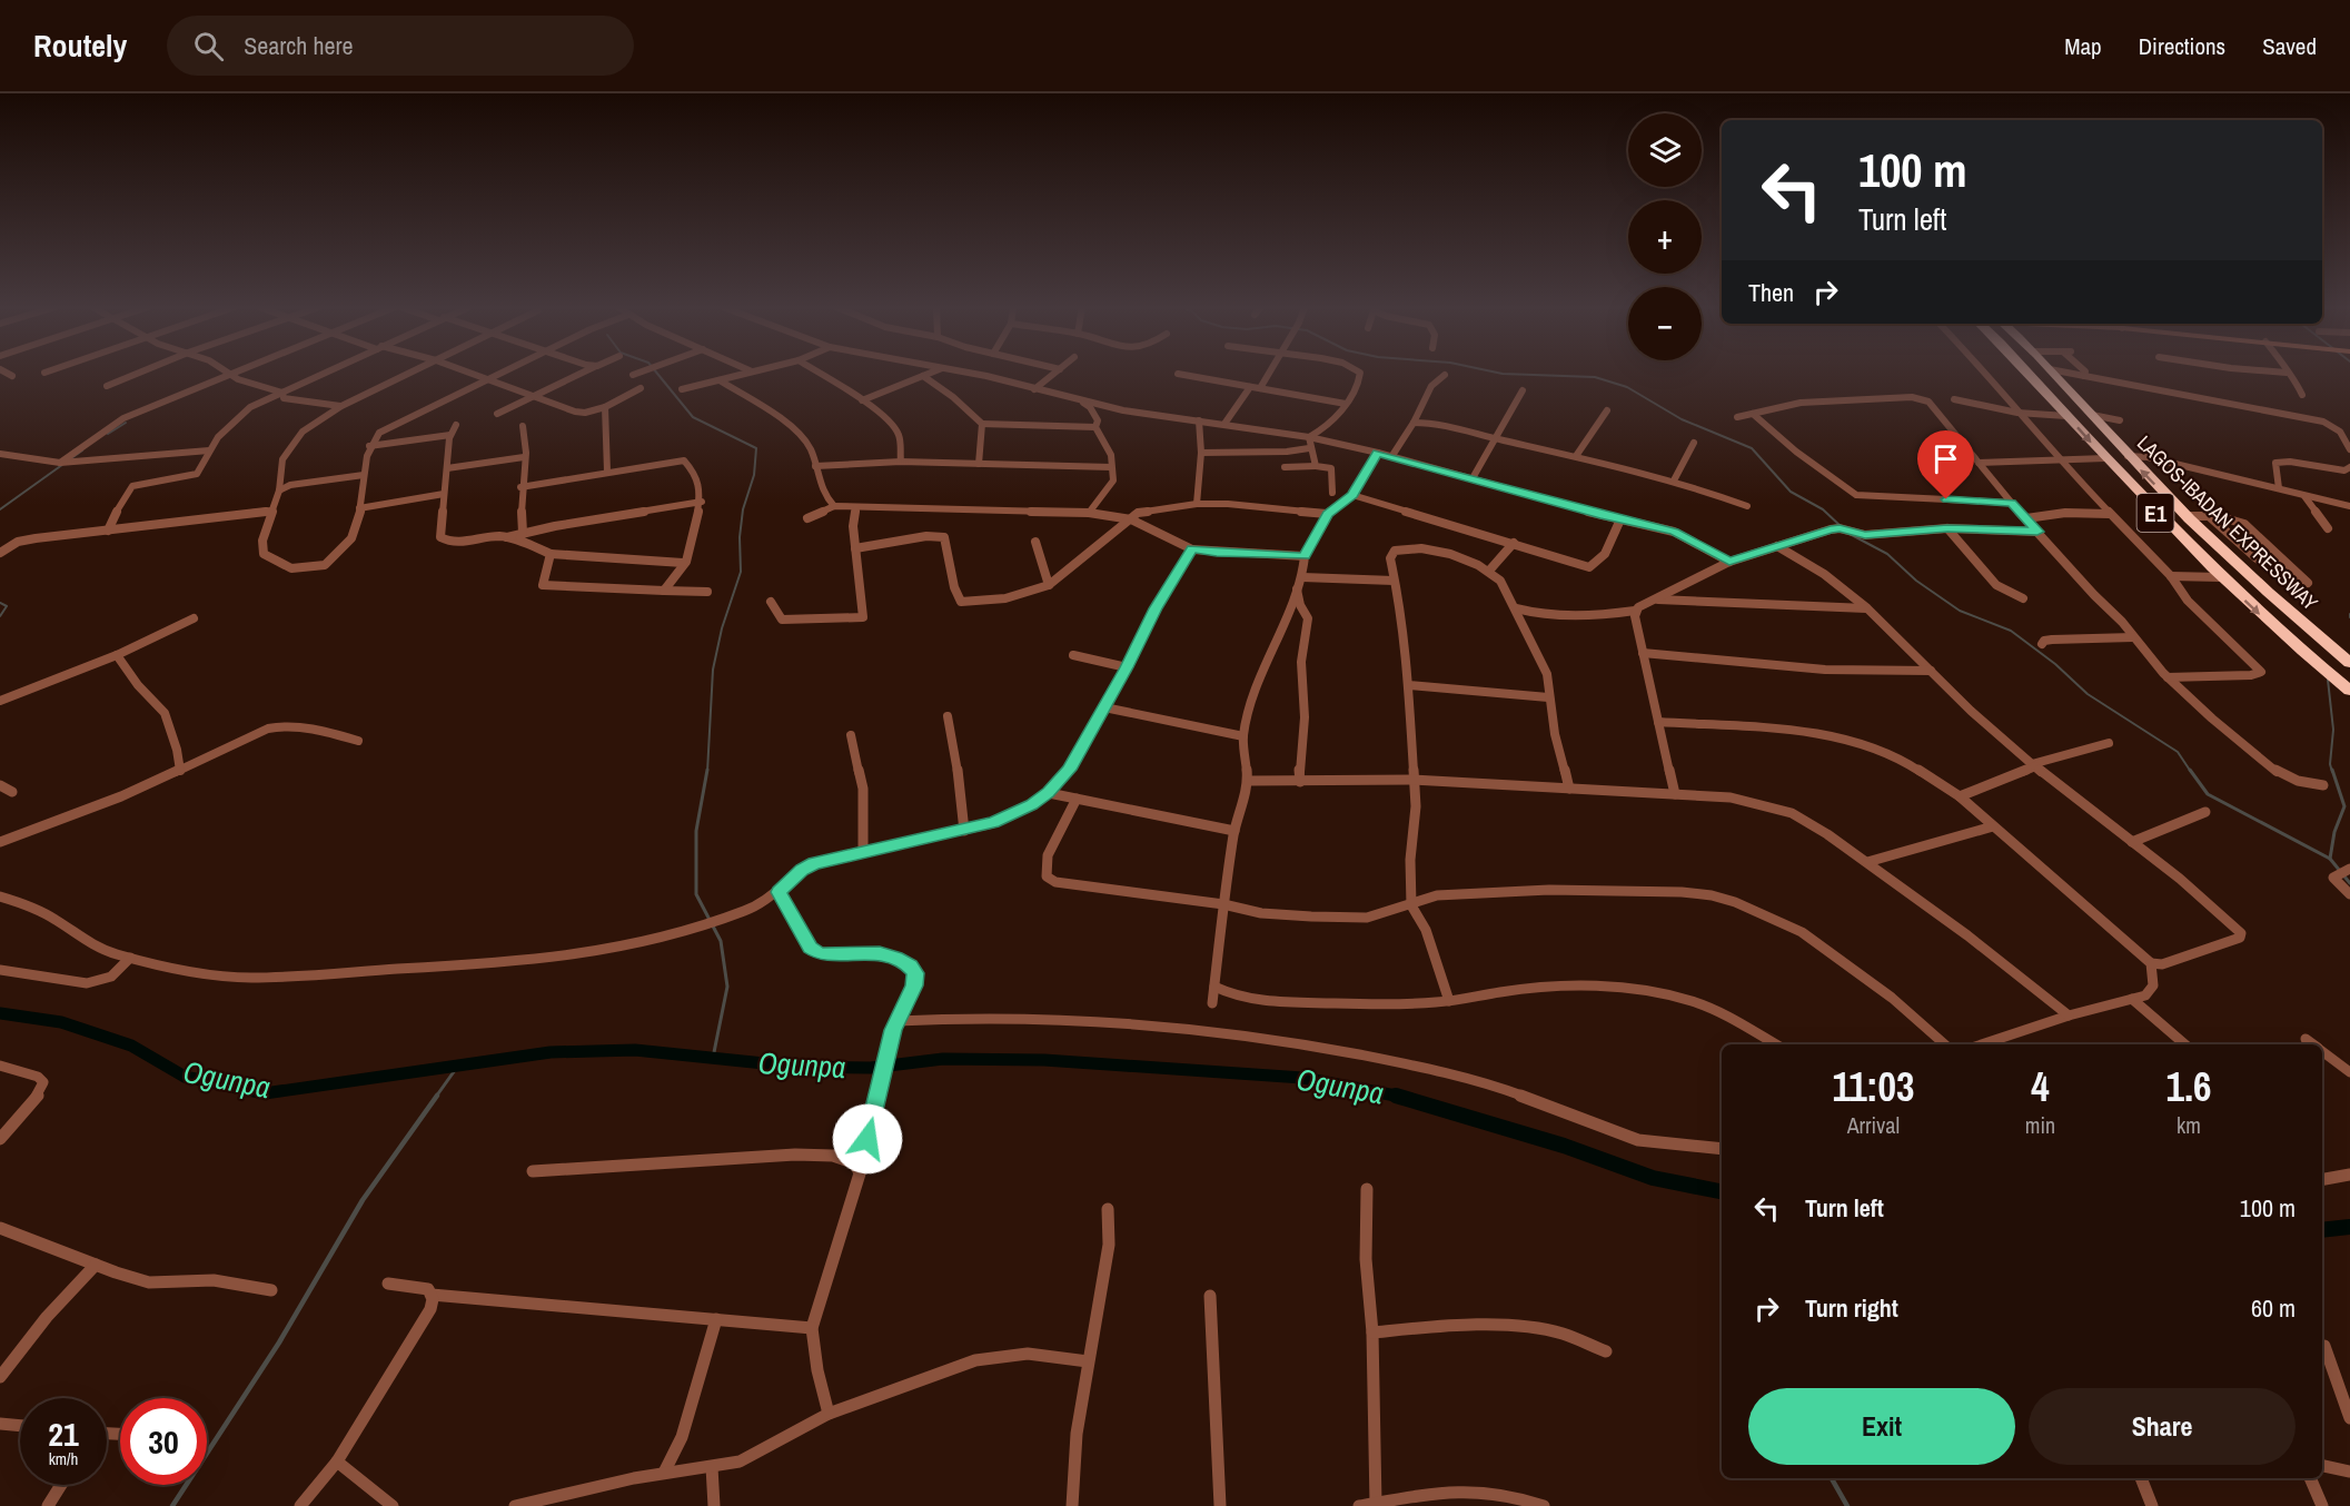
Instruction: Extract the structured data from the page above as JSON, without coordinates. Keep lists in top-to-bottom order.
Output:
{
  "streets": {
    "highway": ["E1", "LAGOS-IBADAN EXPRESSWAY"]
  },
  "water": ["Ogunpa"],
  "page": {
    "header": "Routely",
    "search": "Search here",
    "nav": ["Map", "Directions", "Saved"],
    "map_buttons": ["+", "−"],
    "turn": ["100 m", "Turn left"],
    "then": "Then",
    "eta": [
      "11:03",
      "Arrival",
      "4",
      "min",
      "1.6",
      "km"
    ],
    "list": [
      {
        "name": "Turn left",
        "value": "100 m"
      },
      {
        "name": "Turn right",
        "value": "60 m"
      }
    ],
    "buttons": ["Exit", "Share"],
    "speed": "21 km/h",
    "limit": "30"
  }
}
